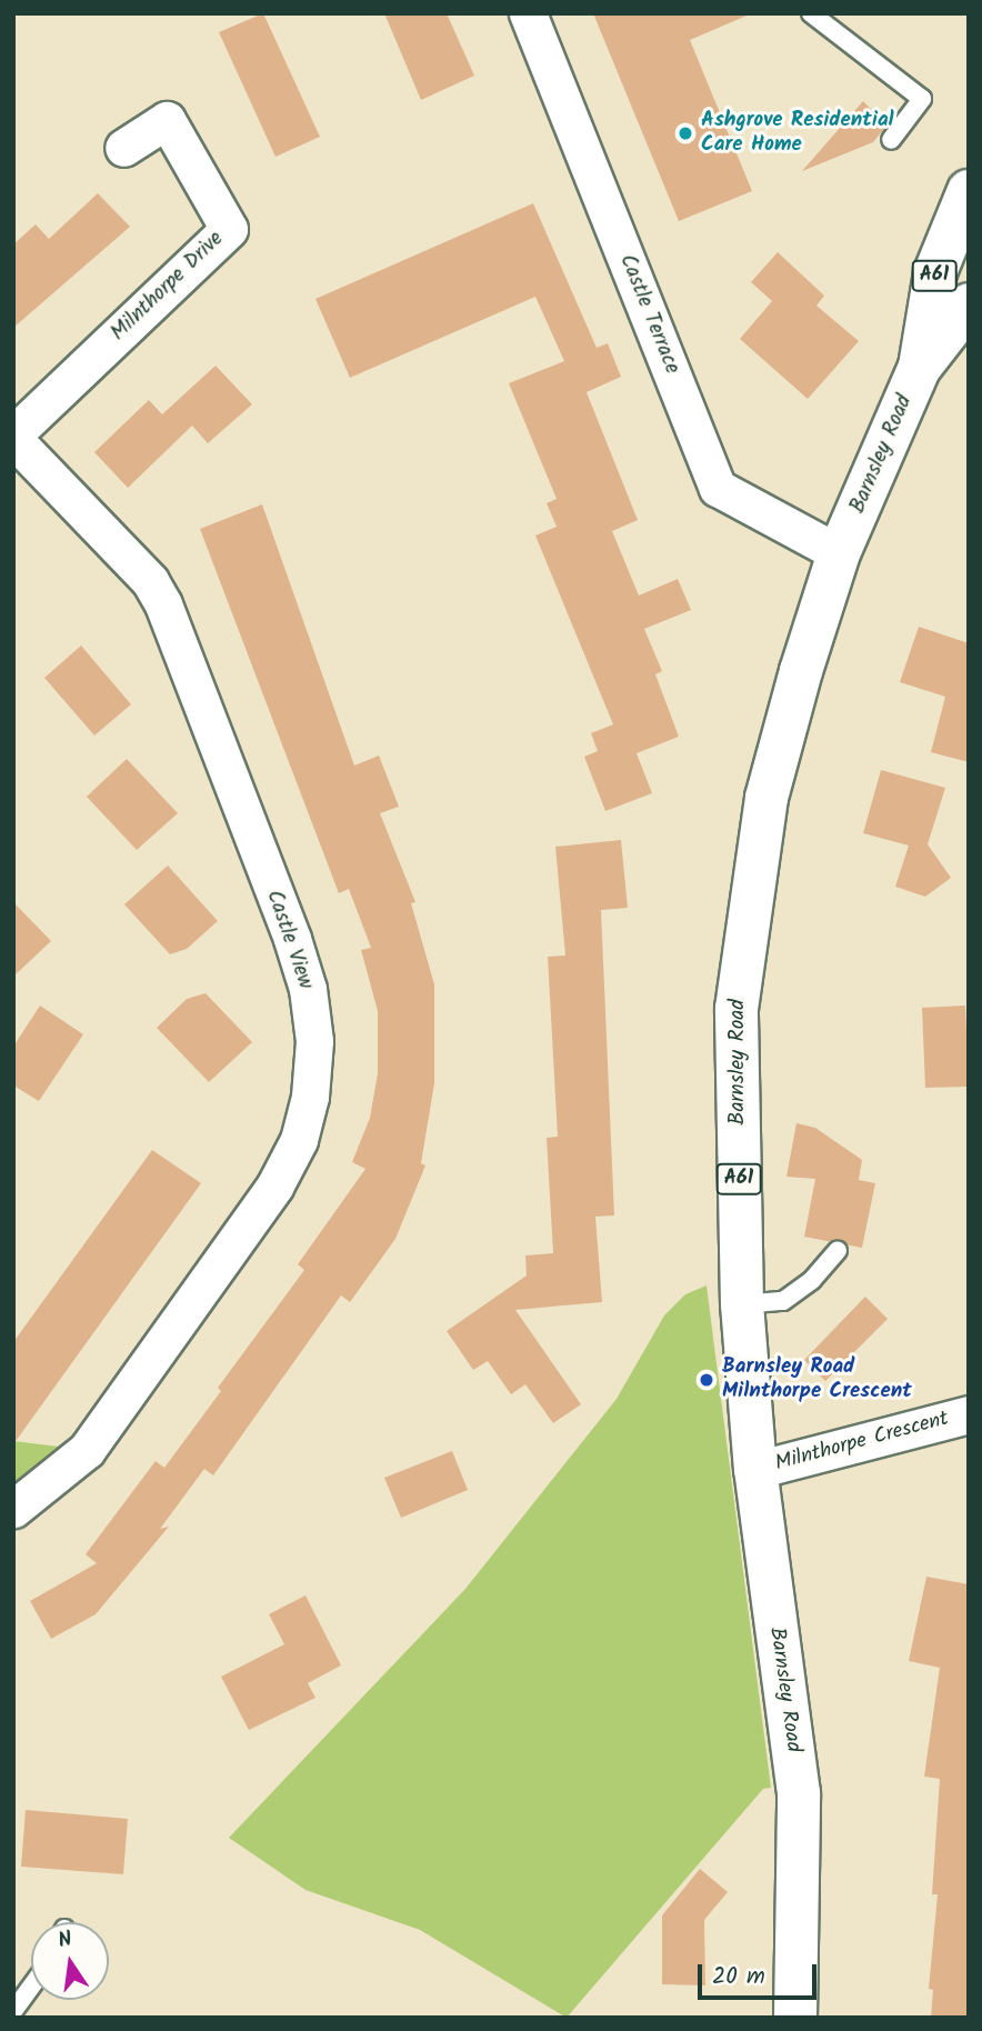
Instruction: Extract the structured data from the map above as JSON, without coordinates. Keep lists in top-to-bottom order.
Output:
{
  "streets": {
    "main road": ["A61", "Barnsley Road"],
    "street": [
      "Milnthorpe Drive",
      "Castle Terrace",
      "Castle View",
      "Milnthorpe Crescent"
    ]
  },
  "crossings": [
    ["Milnthorpe Drive", "Castle View"],
    ["Castle Terrace", "Barnsley Road"],
    ["Barnsley Road", "Milnthorpe Crescent"]
  ],
  "places": ["Ashgrove Residential Care Home", "Barnsley Road Milnthorpe Crescent"],
  "scale_bar": "20 m",
  "north": "top"
}
